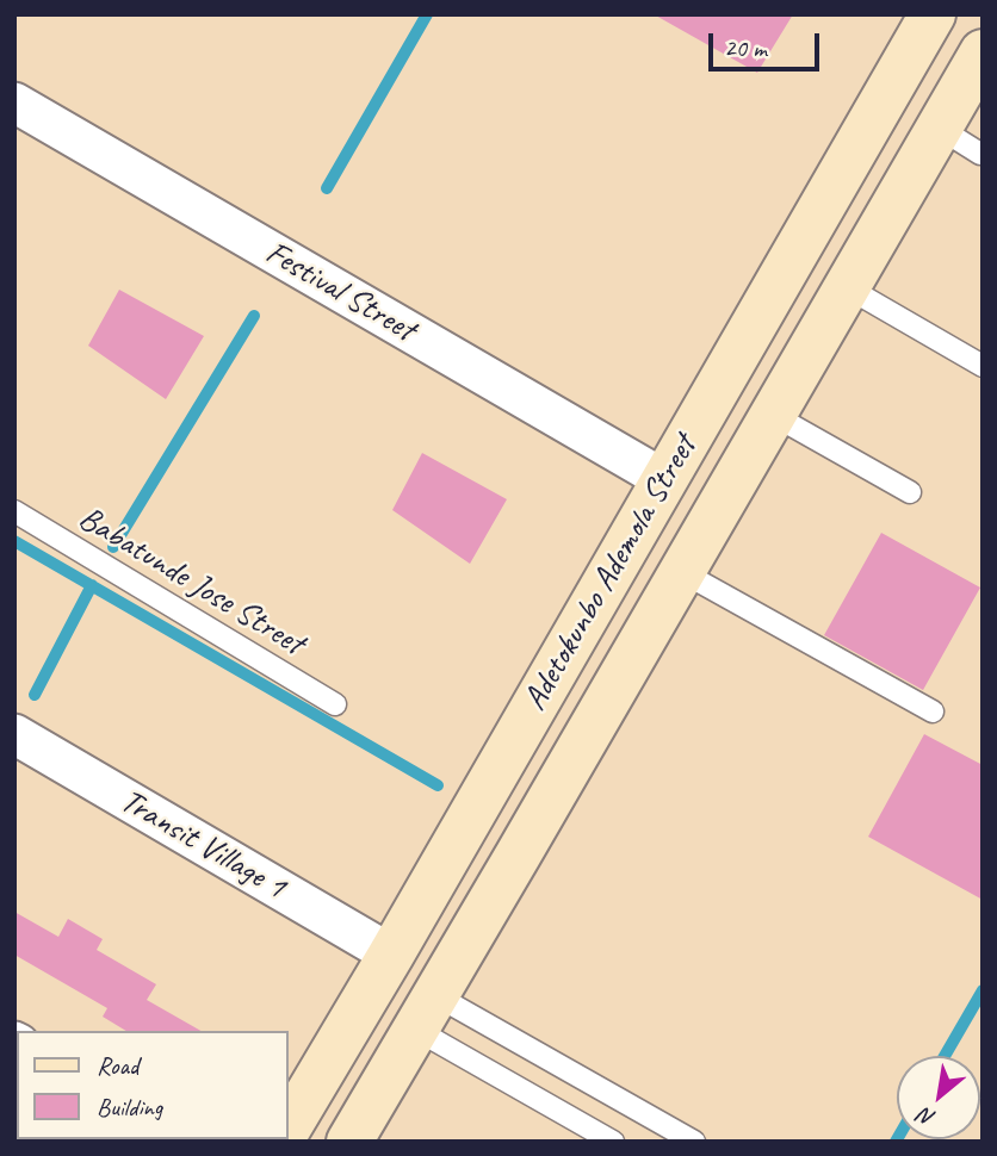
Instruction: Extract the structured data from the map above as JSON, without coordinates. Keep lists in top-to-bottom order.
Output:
{
  "streets": {
    "main road": ["Adetokunbo Ademola Street"],
    "street": ["Festival Street", "Transit Village 1"],
    "lane": ["Babatunde Jose Street"]
  },
  "crossings": [
    ["Festival Street", "Adetokunbo Ademola Street"],
    ["Adetokunbo Ademola Street", "Transit Village 1"]
  ],
  "legend": ["Road", "Building"],
  "scale_bar": "20 m",
  "north": "bottom left"
}
